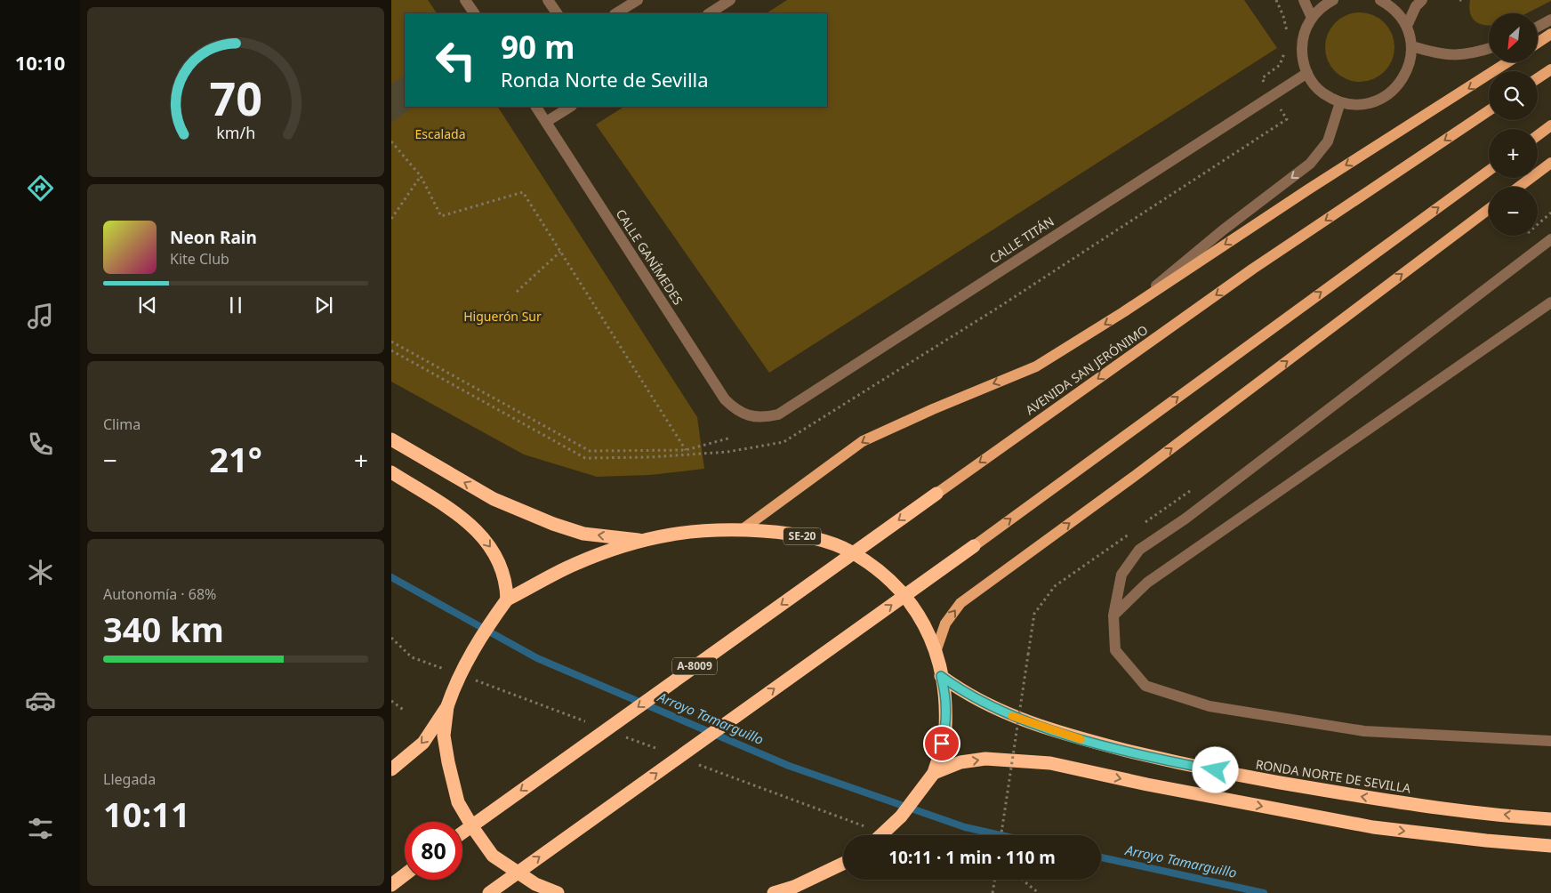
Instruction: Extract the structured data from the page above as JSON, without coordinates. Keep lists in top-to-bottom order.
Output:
{
  "streets": {
    "highway": ["SE-20", "A-8009", "RONDA NORTE DE SEVILLA"],
    "main road": ["AVENIDA SAN JERÓNIMO"],
    "street": ["CALLE TITÁN", "CALLE GANÍMEDES"]
  },
  "crossings": [
    ["CALLE TITÁN", "CALLE GANÍMEDES"],
    ["AVENIDA SAN JERÓNIMO", "A-8009"],
    ["SE-20", "RONDA NORTE DE SEVILLA"]
  ],
  "water": ["Arroyo Tamarguillo"],
  "parks": ["Escalada", "Higuerón Sur"],
  "north": "bottom left",
  "page": {
    "tabs": "10:10",
    "map_buttons": ["+", "−"],
    "turn": ["90 m", "Ronda Norte de Sevilla"],
    "song": ["Neon Rain", "Kite Club"],
    "tile": [
      "Clima",
      ["Autonomía · 68%", "340 km"],
      ["Llegada", "10:11"]
    ],
    "heat": ["−", "21°", "+"],
    "limit": "80",
    "trip": "10:11 · 1 min · 110 m",
    "gauge": ["70", "km/h"]
  }
}
